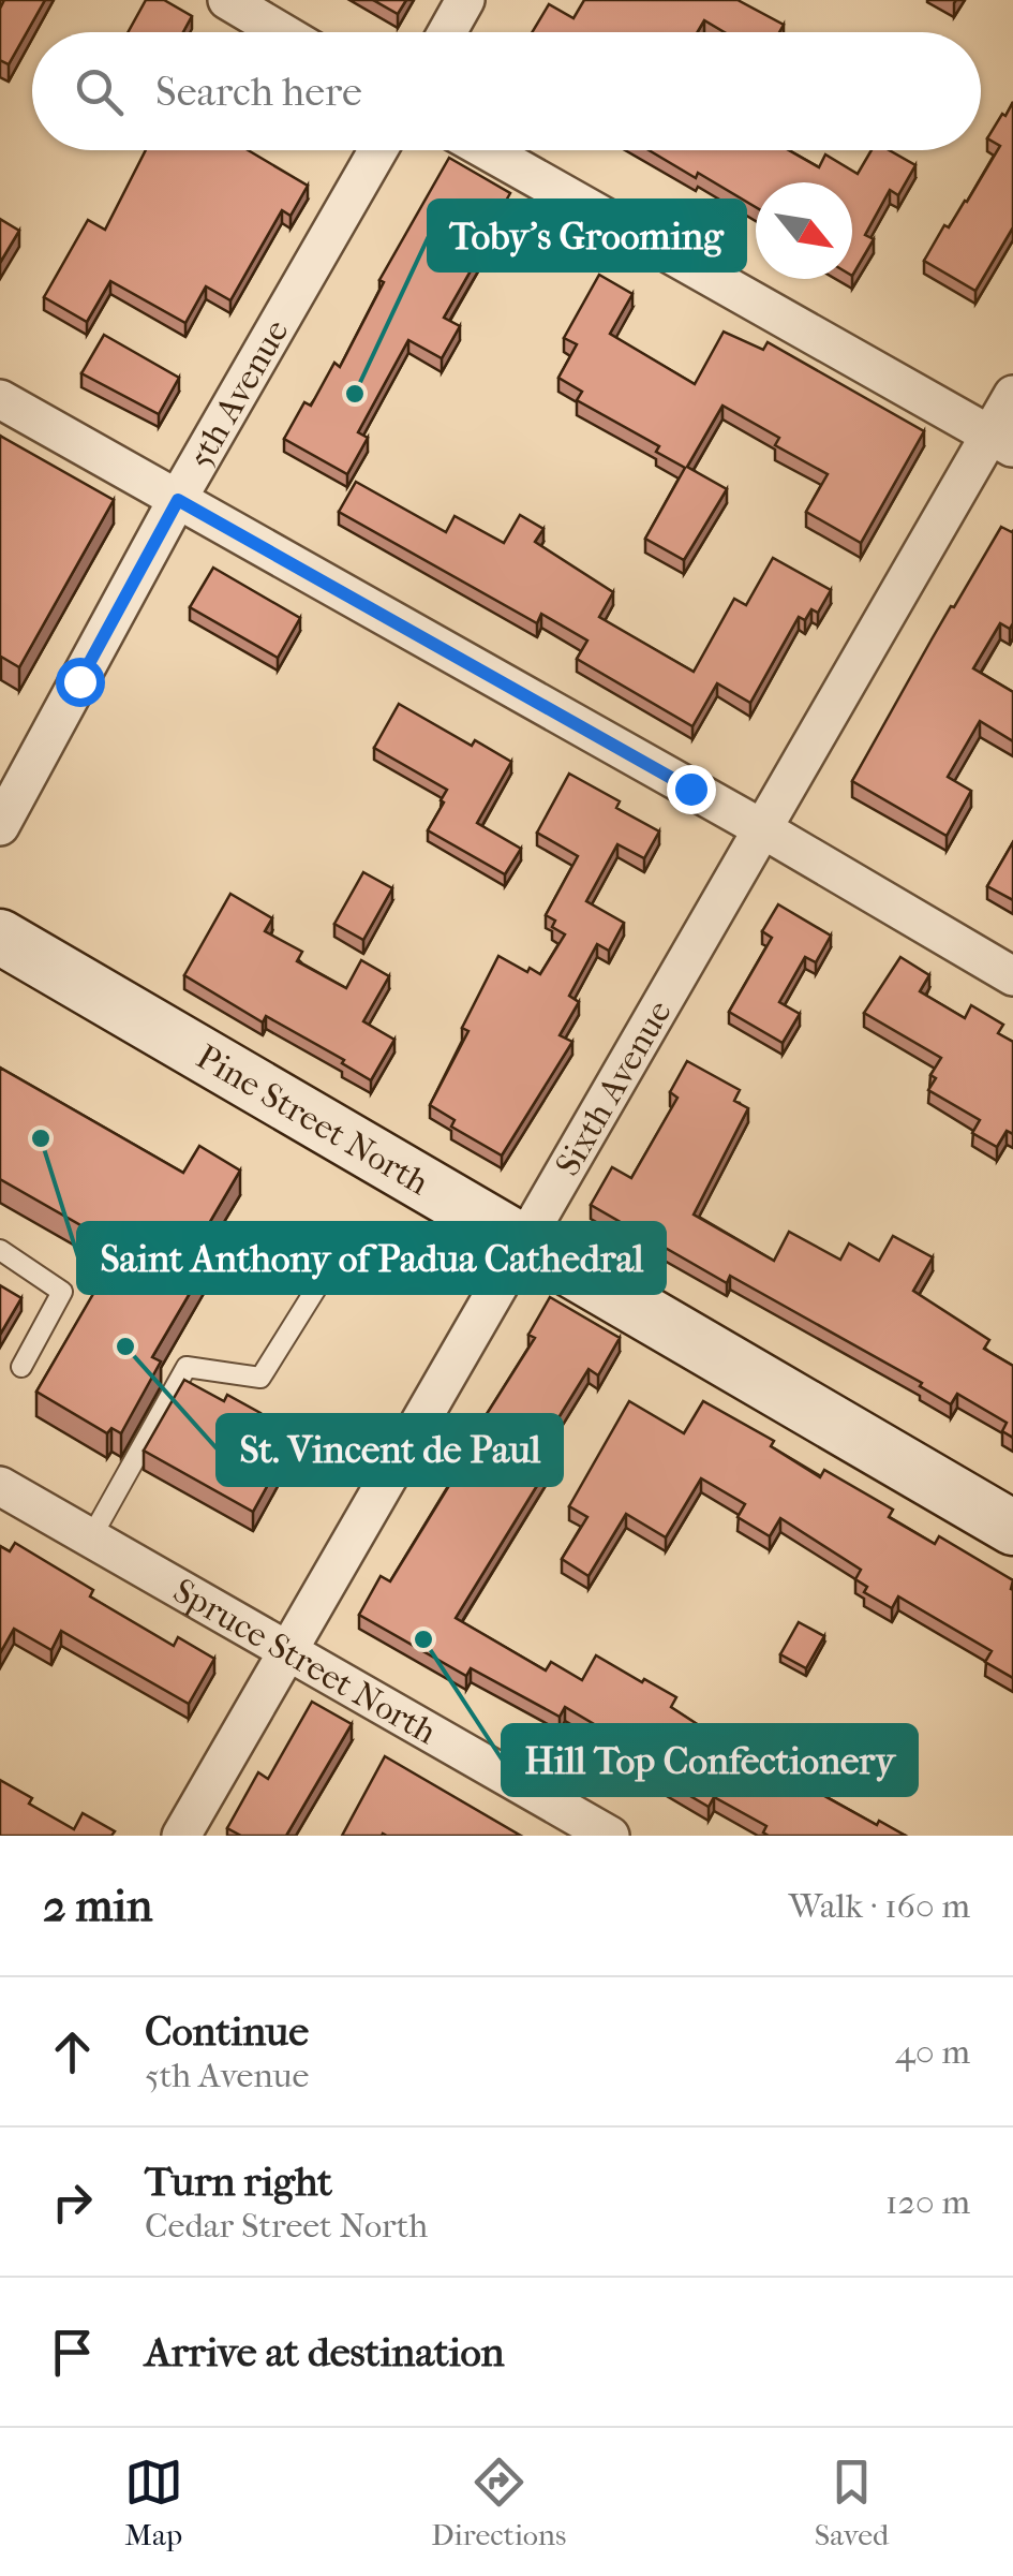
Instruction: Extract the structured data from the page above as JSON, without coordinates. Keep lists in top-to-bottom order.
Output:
{
  "streets": {
    "street": [
      "5th Avenue",
      "Sixth Avenue",
      "Pine Street North",
      "Spruce Street North"
    ]
  },
  "crossings": [
    ["Sixth Avenue", "Pine Street North"],
    ["Sixth Avenue", "Spruce Street North"]
  ],
  "places": [
    "Toby's Grooming",
    "Saint Anthony of Padua Cathedral",
    "St. Vincent de Paul",
    "Hill Top Confectionery"
  ],
  "north": "bottom right",
  "page": {
    "search": "Search here",
    "heading": ["2 min", "Walk · 160 m"],
    "list": [
      ["Continue", "5th Avenue", "40 m"],
      ["Turn right", "Cedar Street North", "120 m"],
      "Arrive at destination"
    ],
    "nav": ["Map", "Directions", "Saved"]
  }
}
